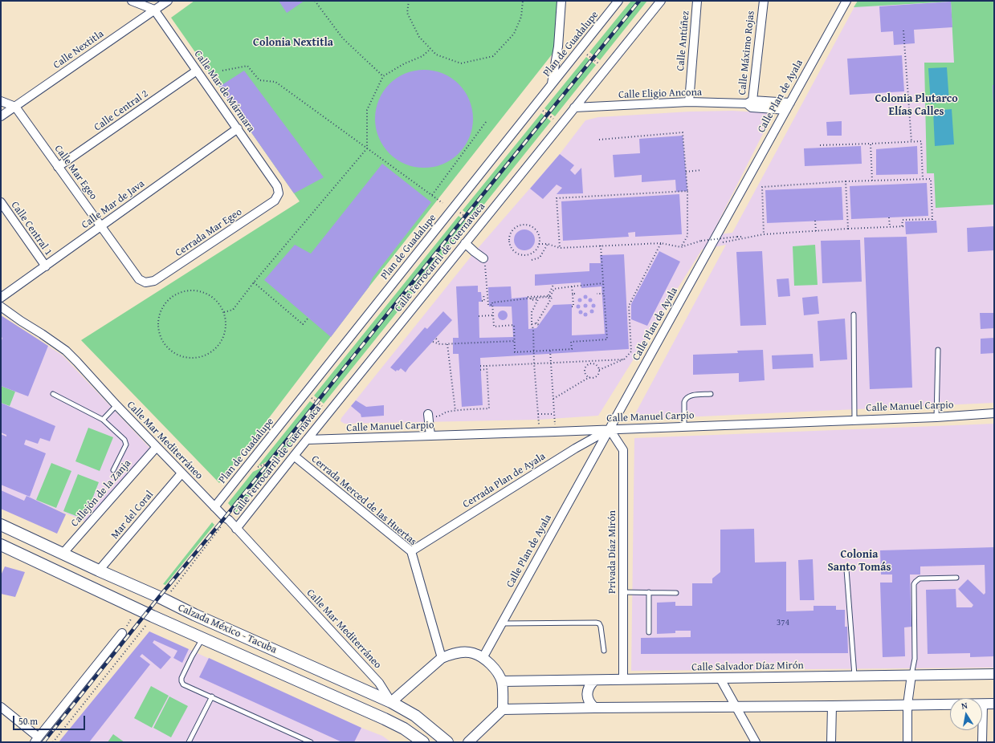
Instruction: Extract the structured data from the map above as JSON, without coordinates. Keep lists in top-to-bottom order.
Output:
{
  "streets": {
    "main road": ["Calzada México - Tacuba"],
    "street": [
      "Calle Antúñez",
      "Plan de Guadalupe",
      "Calle Nextitla",
      "Calle Máximo Rojas",
      "Calle Mar de Mármara",
      "Calle Eligio Ancona",
      "Calle Plan de Ayala",
      "Calle Central 2",
      "Calle Mar Egeo",
      "Calle Mar de Java",
      "Calle Central 1",
      "Cerrada Mar Egeo",
      "Calle Ferrocarril de Cuernavaca",
      "Calle Manuel Carpio",
      "Calle Mar Mediterráneo",
      "Cerrada Plan de Ayala",
      "Callejón de la Zanja",
      "Cerrada Merced de las Huertas",
      "Mar del Coral",
      "Privada Díaz Mirón",
      "Calle Salvador Díaz Mirón"
    ]
  },
  "crossings": [
    ["Calle Antúñez", "Calle Eligio Ancona"],
    ["Plan de Guadalupe", "Calle Mar Mediterráneo"],
    ["Calle Nextitla", "Calle Mar de Mármara"],
    ["Calle Nextitla", "Calle Mar Egeo"],
    ["Calle Máximo Rojas", "Calle Eligio Ancona"],
    ["Calle Mar de Mármara", "Calle Central 2"],
    ["Calle Mar de Mármara", "Calle Mar de Java"],
    ["Calle Mar de Mármara", "Cerrada Mar Egeo"],
    ["Calle Eligio Ancona", "Calle Plan de Ayala"],
    ["Calle Eligio Ancona", "Calle Ferrocarril de Cuernavaca"],
    ["Calle Plan de Ayala", "Calle Manuel Carpio"],
    ["Calle Plan de Ayala", "Cerrada Plan de Ayala"],
    ["Calle Plan de Ayala", "Privada Díaz Mirón"],
    ["Calle Central 2", "Calle Mar Egeo"],
    ["Calle Mar Egeo", "Calle Mar de Java"],
    ["Calle Mar Egeo", "Cerrada Mar Egeo"],
    ["Calle Mar de Java", "Calle Central 1"],
    ["Calle Ferrocarril de Cuernavaca", "Calle Manuel Carpio"],
    ["Calle Ferrocarril de Cuernavaca", "Calle Mar Mediterráneo"],
    ["Calle Ferrocarril de Cuernavaca", "Cerrada Merced de las Huertas"],
    ["Calle Manuel Carpio", "Cerrada Plan de Ayala"],
    ["Calle Manuel Carpio", "Privada Díaz Mirón"],
    ["Calle Mar Mediterráneo", "Callejón de la Zanja"],
    ["Calle Mar Mediterráneo", "Mar del Coral"],
    ["Calle Mar Mediterráneo", "Calzada México - Tacuba"],
    ["Cerrada Plan de Ayala", "Cerrada Merced de las Huertas"],
    ["Cerrada Plan de Ayala", "Privada Díaz Mirón"],
    ["Callejón de la Zanja", "Calzada México - Tacuba"],
    ["Mar del Coral", "Calzada México - Tacuba"],
    ["Privada Díaz Mirón", "Calle Salvador Díaz Mirón"]
  ],
  "districts": ["Colonia Nextitla", "Colonia Plutarco Elías Calles", "Colonia Santo Tomás"],
  "house_numbers": ["374"],
  "scale_bar": "50 m",
  "north": "top"
}
